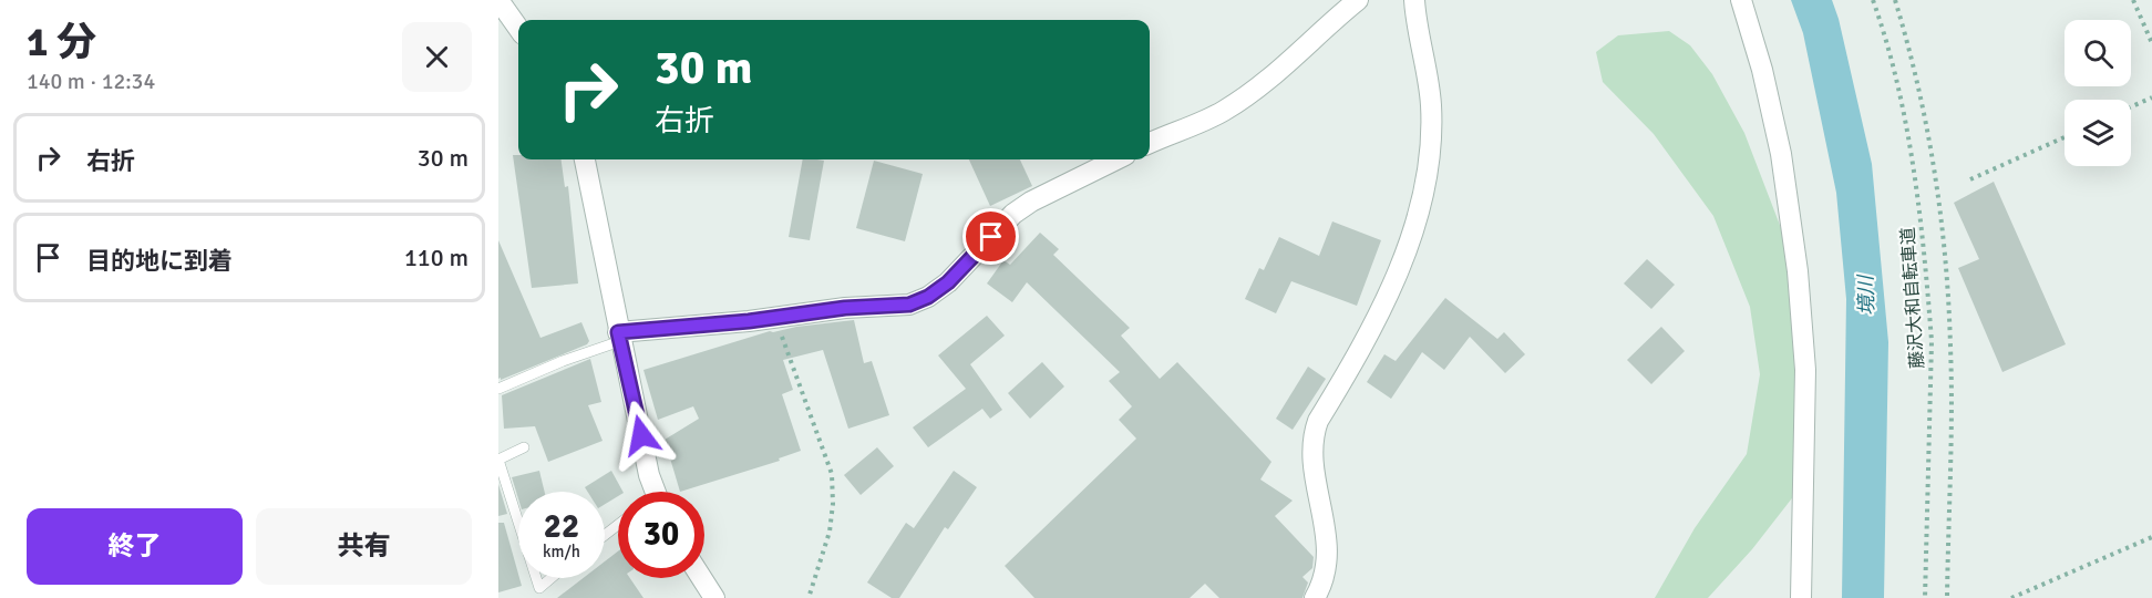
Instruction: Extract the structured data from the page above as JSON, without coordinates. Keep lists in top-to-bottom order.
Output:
{
  "streets": {
    "path": ["藤沢大和自転車道"]
  },
  "water": ["境川"],
  "page": {
    "heading": ["1 分", "140 m · 12:34"],
    "turn": ["30 m", "右折"],
    "list": [
      {
        "name": "右折",
        "value": "30 m"
      },
      {
        "name": "目的地に到着",
        "value": "110 m"
      }
    ],
    "speed": "22 km/h",
    "limit": "30",
    "buttons": ["終了", "共有"]
  }
}
